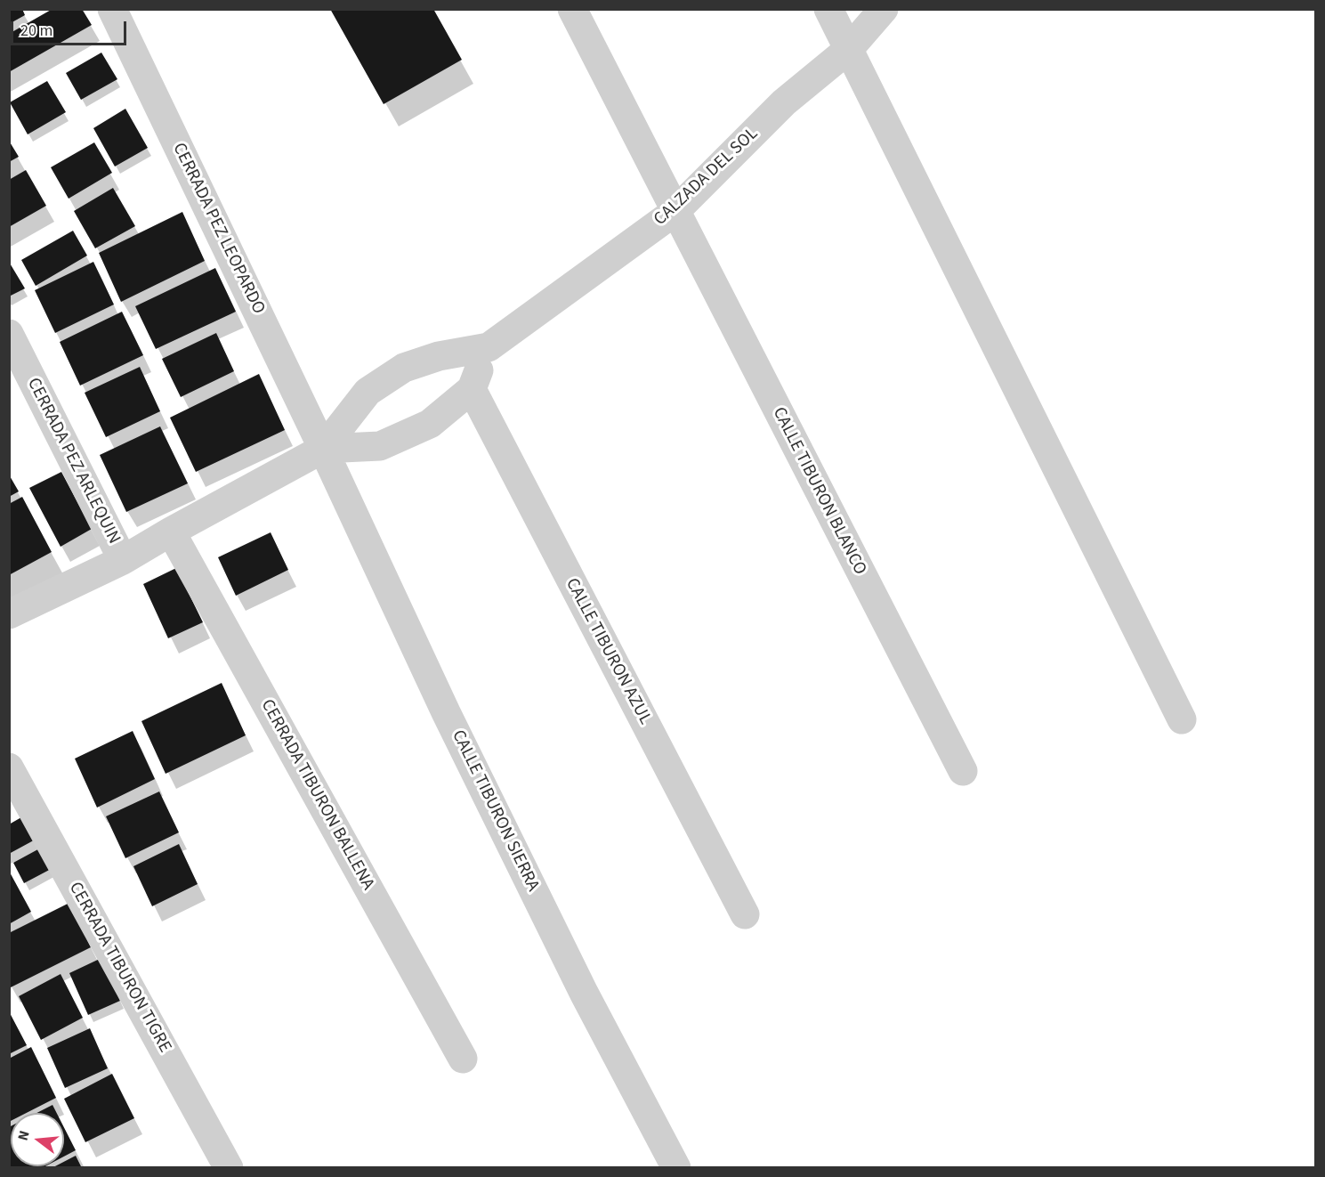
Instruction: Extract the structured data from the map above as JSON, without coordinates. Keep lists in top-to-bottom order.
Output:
{
  "streets": {
    "street": [
      "CALZADA DEL SOL",
      "CERRADA PEZ LEOPARDO",
      "CERRADA PEZ ARLEQUIN",
      "CALLE TIBURON BLANCO",
      "CALLE TIBURON AZUL",
      "CERRADA TIBURON BALLENA",
      "CALLE TIBURON SIERRA",
      "CERRADA TIBURON TIGRE"
    ]
  },
  "crossings": [
    ["CALZADA DEL SOL", "CALLE TIBURON BLANCO"],
    ["CERRADA PEZ LEOPARDO", "CALLE TIBURON SIERRA"]
  ],
  "scale_bar": "20 m",
  "north": "left"
}
